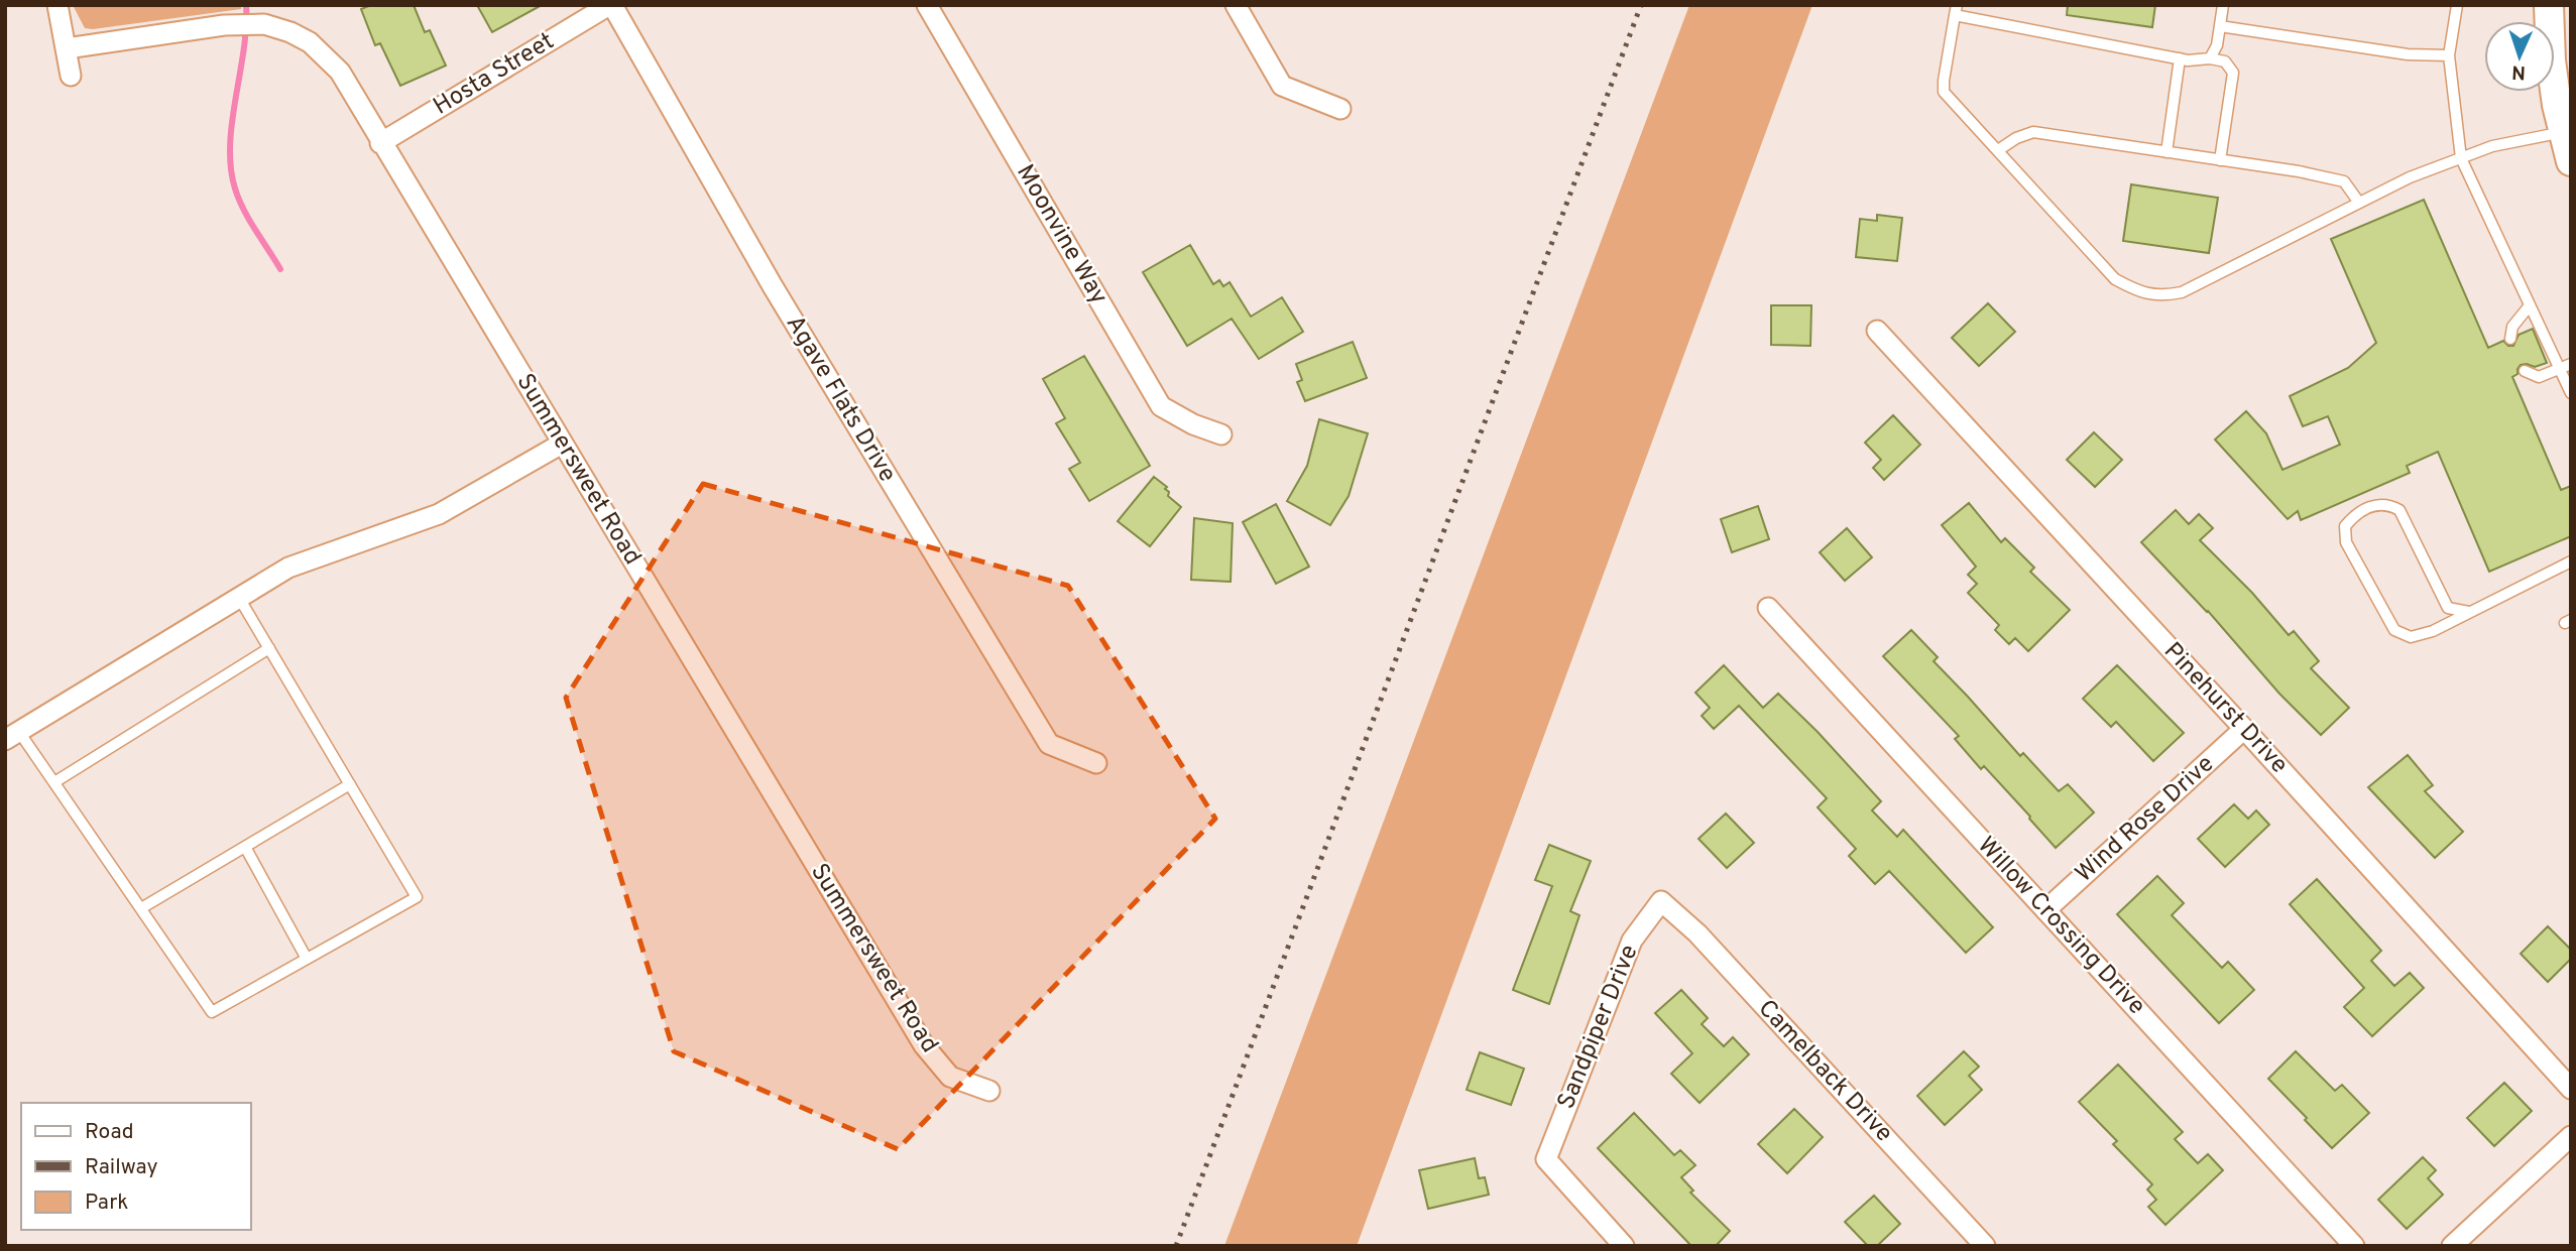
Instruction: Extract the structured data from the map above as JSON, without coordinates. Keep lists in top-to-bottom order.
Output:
{
  "streets": {
    "street": [
      "Hosta Street",
      "Moonvine Way",
      "Agave Flats Drive",
      "Summersweet Road",
      "Pinehurst Drive",
      "Wind Rose Drive",
      "Willow Crossing Drive",
      "Sandpiper Drive",
      "Camelback Drive"
    ]
  },
  "crossings": [
    ["Hosta Street", "Agave Flats Drive"],
    ["Hosta Street", "Summersweet Road"],
    ["Pinehurst Drive", "Wind Rose Drive"],
    ["Wind Rose Drive", "Willow Crossing Drive"],
    ["Sandpiper Drive", "Camelback Drive"]
  ],
  "legend": ["Road", "Railway", "Park"],
  "north": "bottom"
}
